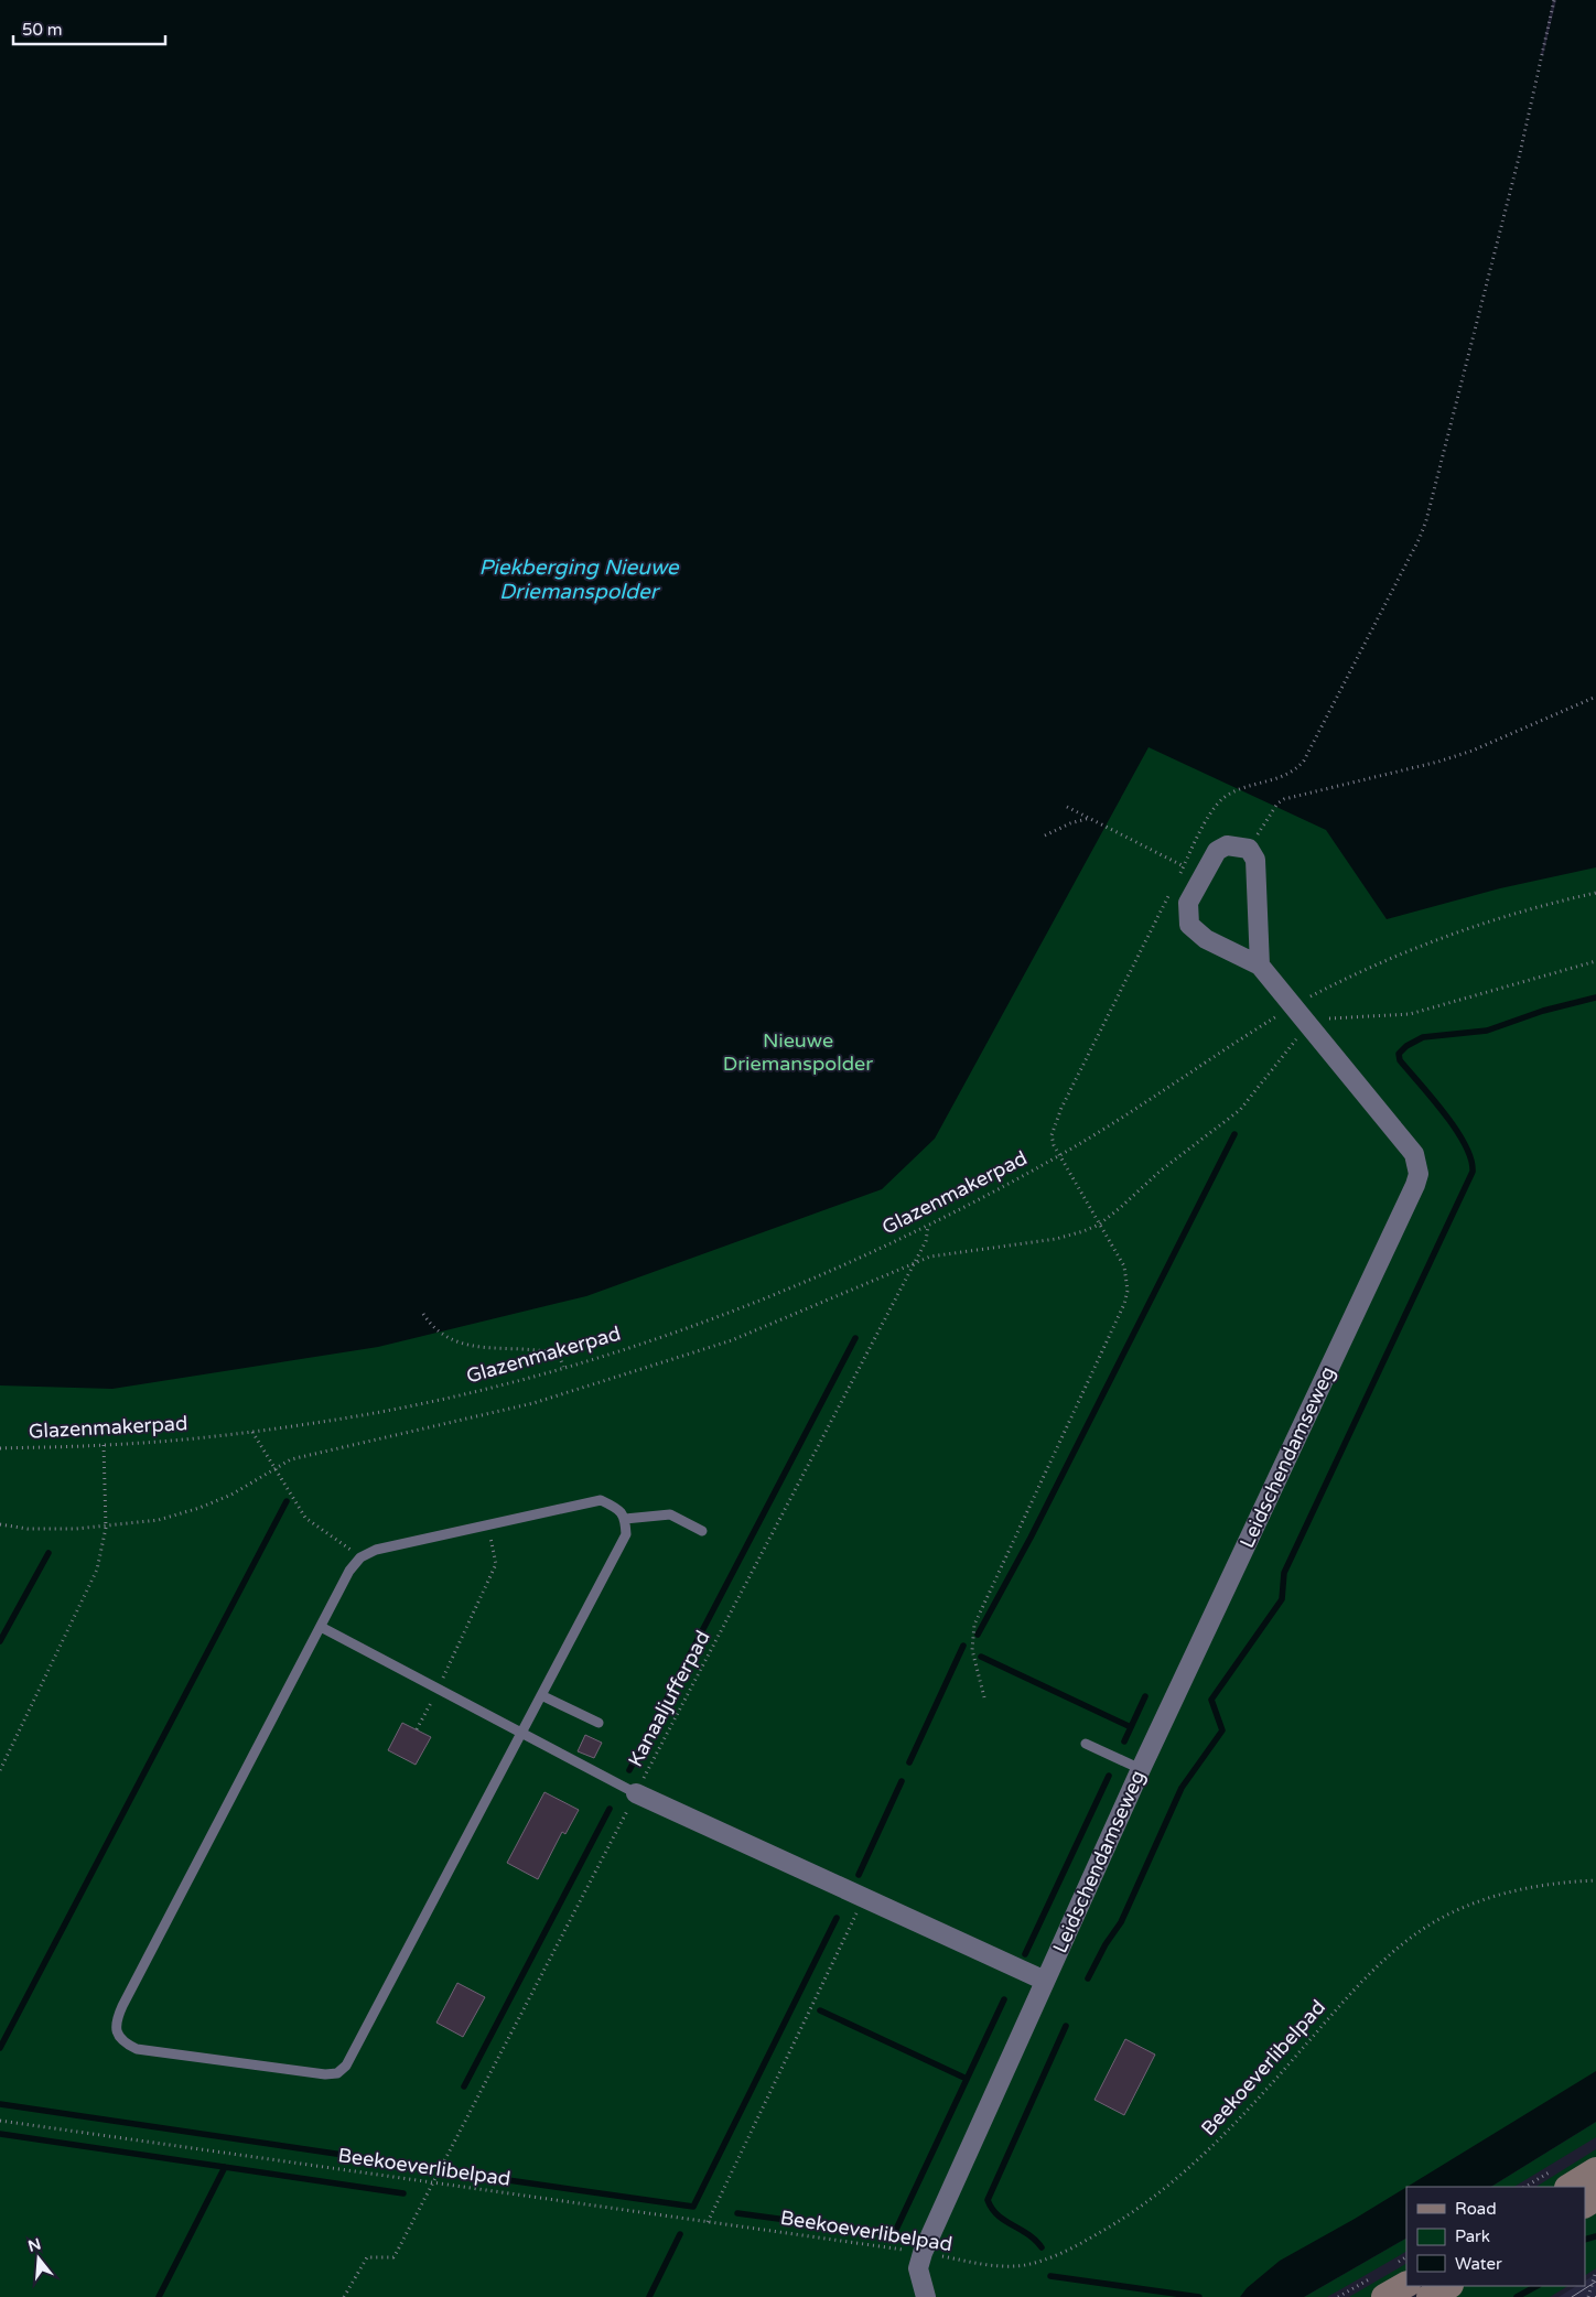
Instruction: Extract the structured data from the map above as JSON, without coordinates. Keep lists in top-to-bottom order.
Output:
{
  "streets": {
    "street": ["Leidschendamseweg"],
    "path": ["Glazenmakerpad", "Kanaaljufferpad", "Beekoeverlibelpad"]
  },
  "crossings": [
    ["Glazenmakerpad", "Kanaaljufferpad"],
    ["Leidschendamseweg", "Beekoeverlibelpad"],
    ["Kanaaljufferpad", "Beekoeverlibelpad"]
  ],
  "water": ["Piekberging Nieuwe Driemanspolder"],
  "parks": ["Nieuwe Driemanspolder"],
  "legend": ["Road", "Park", "Water"],
  "scale_bar": "50 m",
  "north": "top"
}
